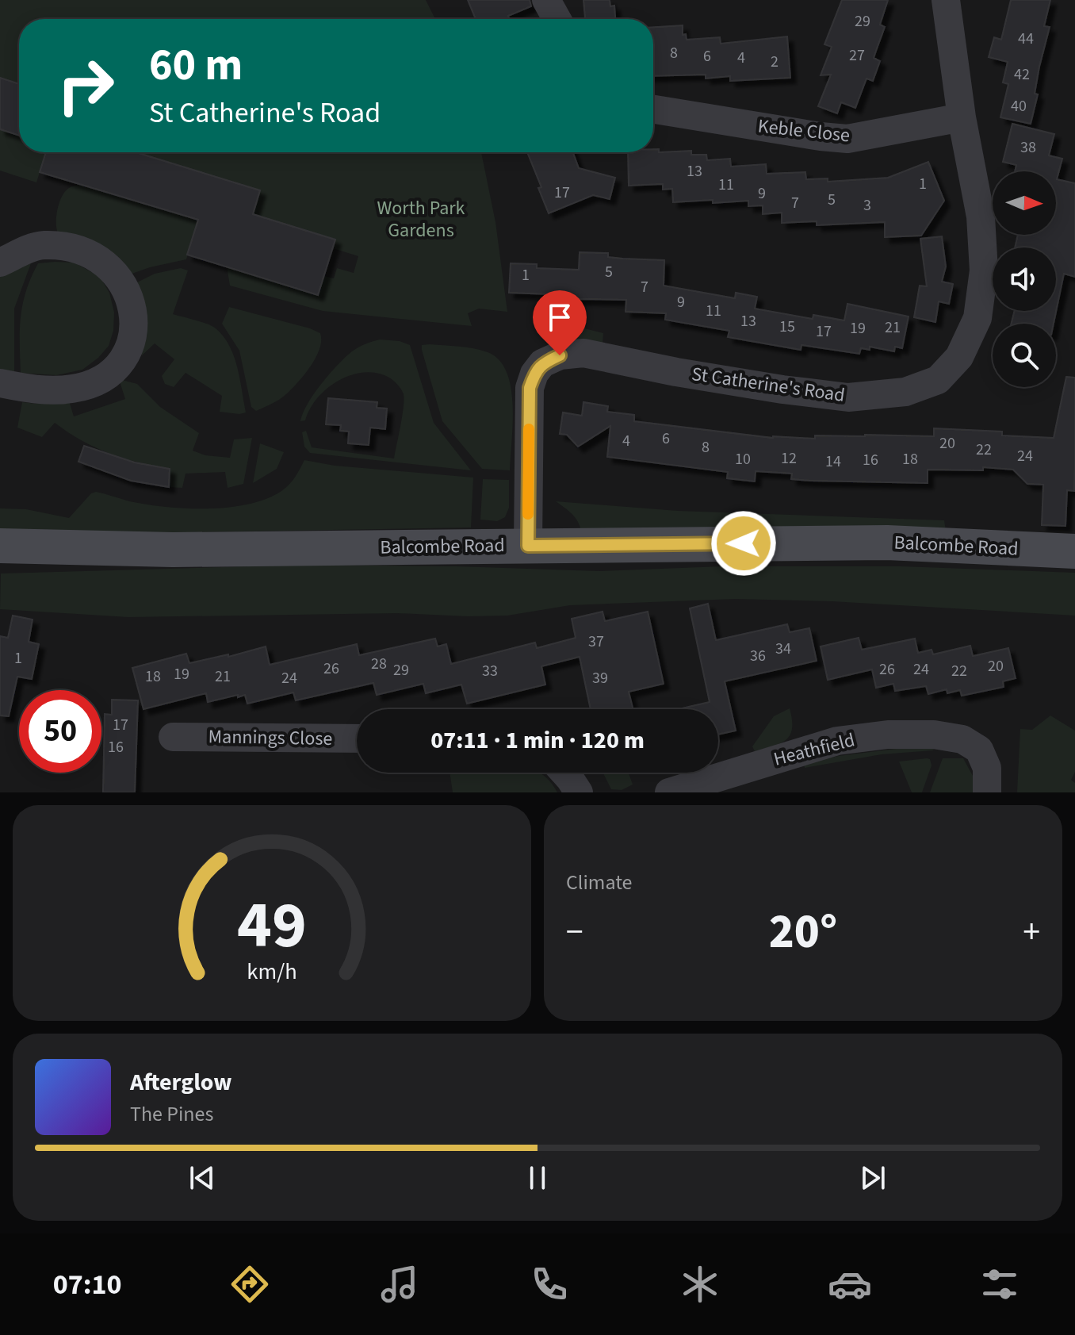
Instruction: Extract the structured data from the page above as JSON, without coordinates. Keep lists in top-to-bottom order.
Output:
{
  "streets": {
    "main road": ["Balcombe Road"],
    "street": [
      "Keble Close",
      "St Catherine's Road",
      "Mannings Close",
      "Heathfield"
    ]
  },
  "crossings": [
    ["Keble Close", "St Catherine's Road"],
    ["St Catherine's Road", "Balcombe Road"]
  ],
  "parks": ["Worth Park Gardens"],
  "house_numbers": [
    "29",
    "44",
    "8",
    "27",
    "6",
    "4",
    "2",
    "42",
    "40",
    "38",
    "13",
    "1",
    "11",
    "17",
    "9",
    "5",
    "7",
    "3",
    "5",
    "1",
    "7",
    "9",
    "11",
    "13",
    "15",
    "21",
    "19",
    "17",
    "6",
    "4",
    "20",
    "8",
    "22",
    "24",
    "12",
    "10",
    "18",
    "16",
    "14",
    "37",
    "34",
    "36",
    "1",
    "28",
    "20",
    "26",
    "26",
    "24",
    "29",
    "33",
    "22",
    "19",
    "18",
    "21",
    "24",
    "39",
    "17",
    "16"
  ],
  "north": "right",
  "page": {
    "turn": ["60 m", "St Catherine's Road"],
    "limit": "50",
    "trip": "07:11 · 1 min · 120 m",
    "tile": "Climate",
    "heat": ["−", "20°", "+"],
    "song": ["Afterglow", "The Pines"],
    "tabs": "07:10",
    "gauge": ["49", "km/h"]
  }
}
